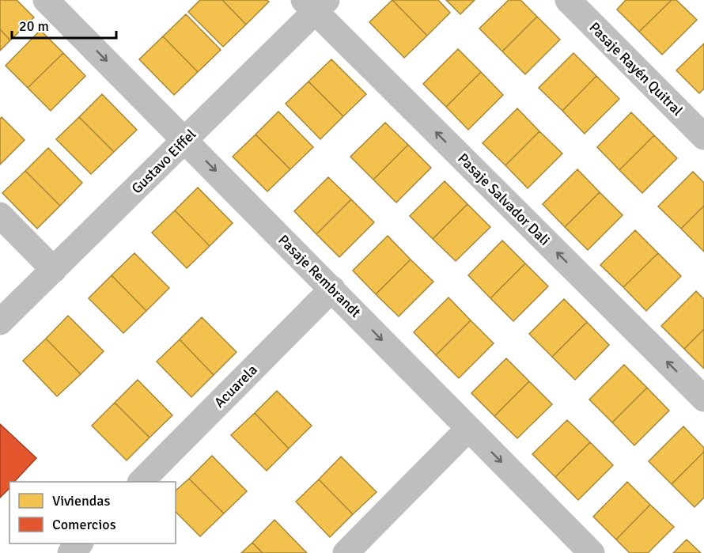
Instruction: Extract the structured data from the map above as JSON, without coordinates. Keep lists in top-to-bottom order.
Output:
{
  "streets": {
    "street": [
      "Pasaje Rayén Quitral",
      "Gustavo Eiffel",
      "Pasaje Salvador Dali",
      "Pasaje Rembrandt",
      "Acuarela"
    ]
  },
  "crossings": [
    ["Gustavo Eiffel", "Pasaje Salvador Dali"],
    ["Gustavo Eiffel", "Pasaje Rembrandt"],
    ["Pasaje Rembrandt", "Acuarela"]
  ],
  "one_way": ["Pasaje Salvador Dali", "Pasaje Rembrandt"],
  "legend": ["Viviendas", "Comercios"],
  "scale_bar": "20 m"
}
